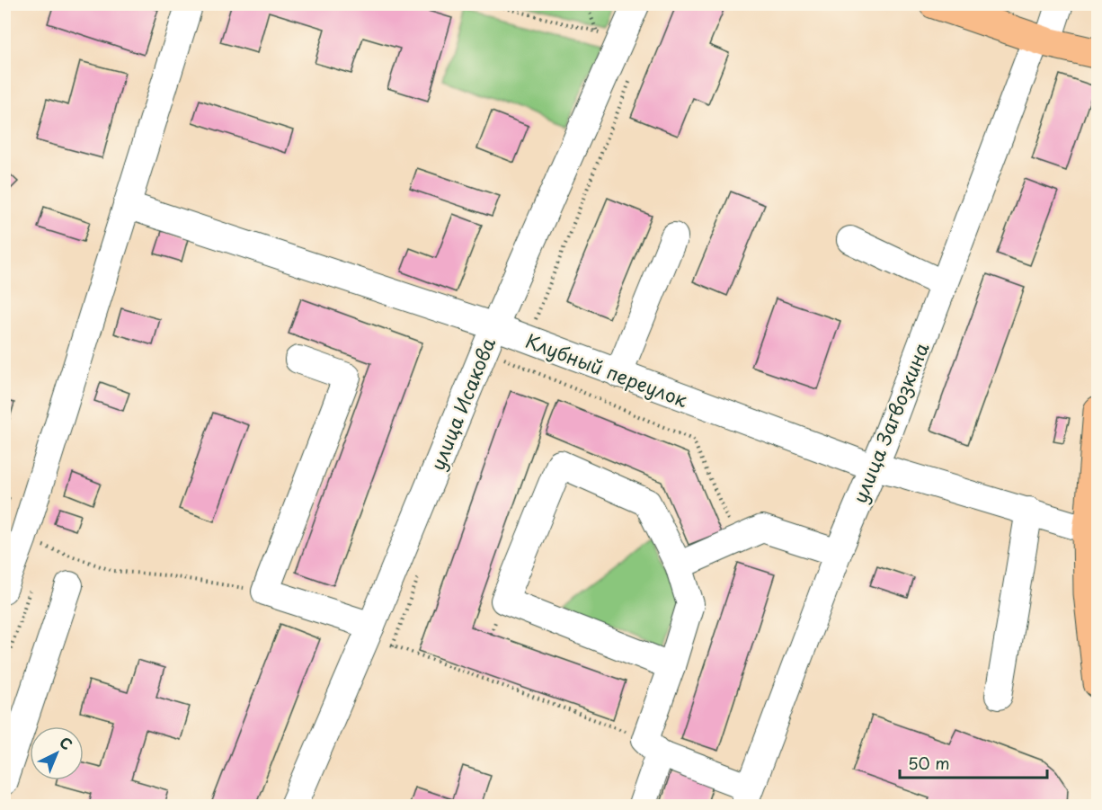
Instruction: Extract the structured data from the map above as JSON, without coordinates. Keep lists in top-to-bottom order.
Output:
{
  "streets": {
    "street": ["Клубный переулок", "улица Исакова", "улица Загвозкина"]
  },
  "crossings": [
    ["Клубный переулок", "улица Исакова"],
    ["Клубный переулок", "улица Загвозкина"]
  ],
  "scale_bar": "50 m",
  "north": "top right"
}
